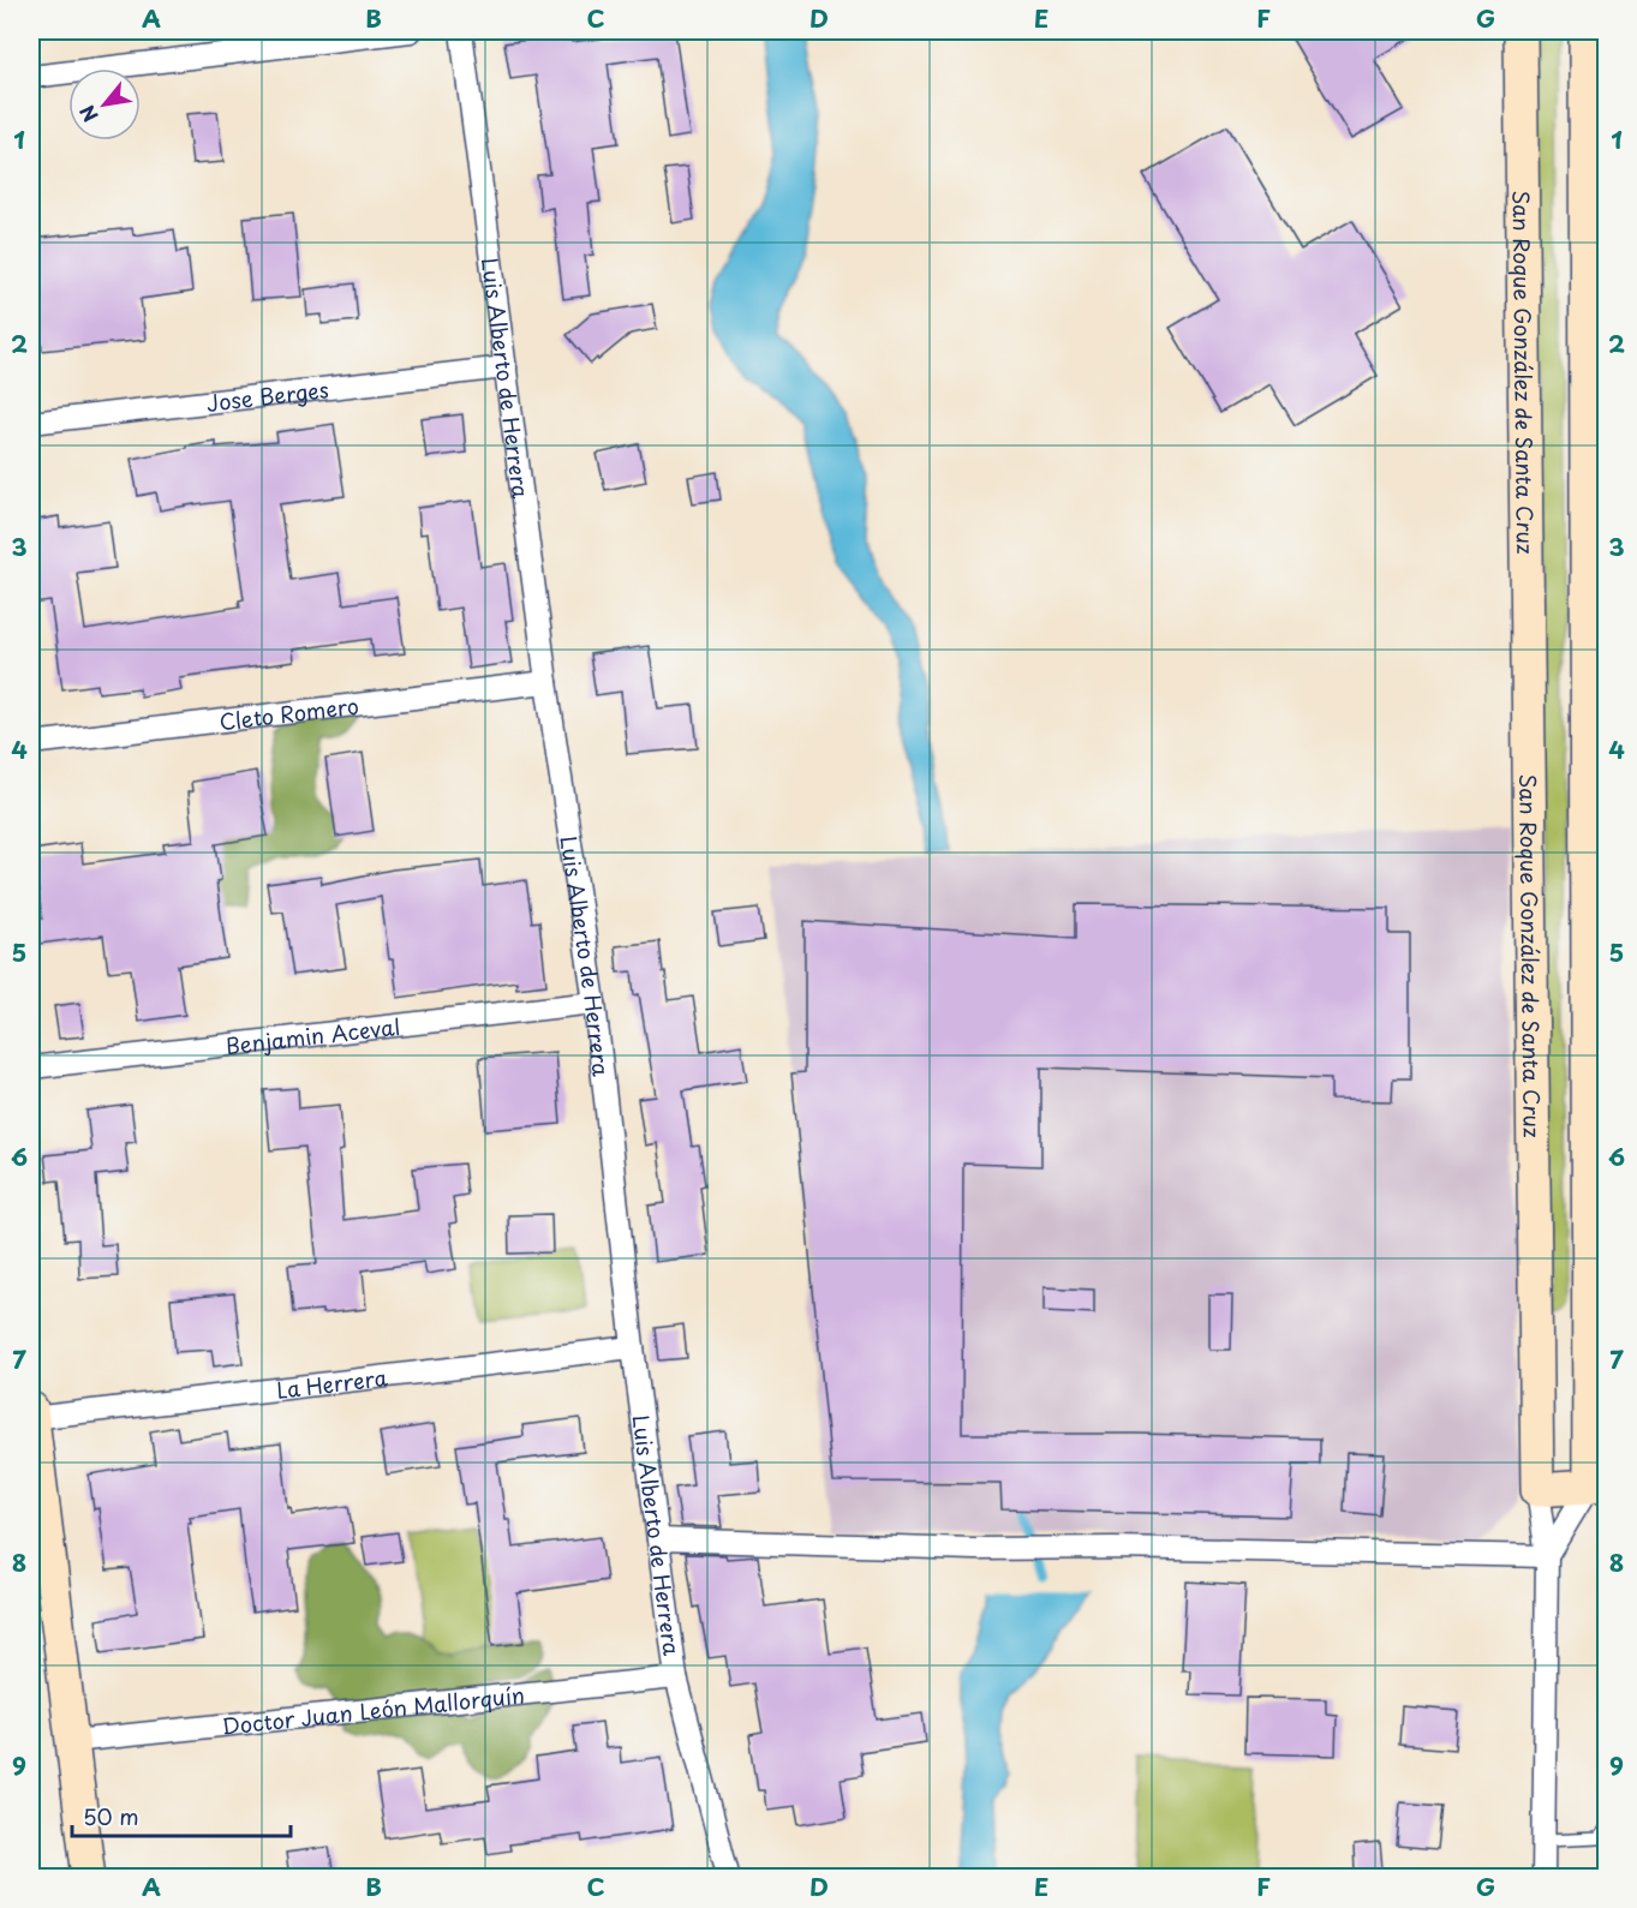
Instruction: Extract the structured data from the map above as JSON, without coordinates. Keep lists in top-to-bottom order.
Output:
{
  "streets": {
    "street": [
      "San Roque González de Santa Cruz",
      "Luis Alberto de Herrera",
      "Jose Berges",
      "Cleto Romero",
      "Benjamin Aceval",
      "La Herrera",
      "Doctor Juan León Mallorquín"
    ]
  },
  "crossings": [
    ["Luis Alberto de Herrera", "Jose Berges"],
    ["Luis Alberto de Herrera", "Cleto Romero"],
    ["Luis Alberto de Herrera", "Benjamin Aceval"],
    ["Luis Alberto de Herrera", "La Herrera"],
    ["Luis Alberto de Herrera", "Doctor Juan León Mallorquín"]
  ],
  "scale_bar": "50 m",
  "north": "bottom left",
  "grid": {
    "columns": [
      "A",
      "B",
      "C",
      "D",
      "E",
      "F",
      "G"
    ],
    "rows": [
      "1",
      "2",
      "3",
      "4",
      "5",
      "6",
      "7",
      "8",
      "9"
    ]
  }
}
